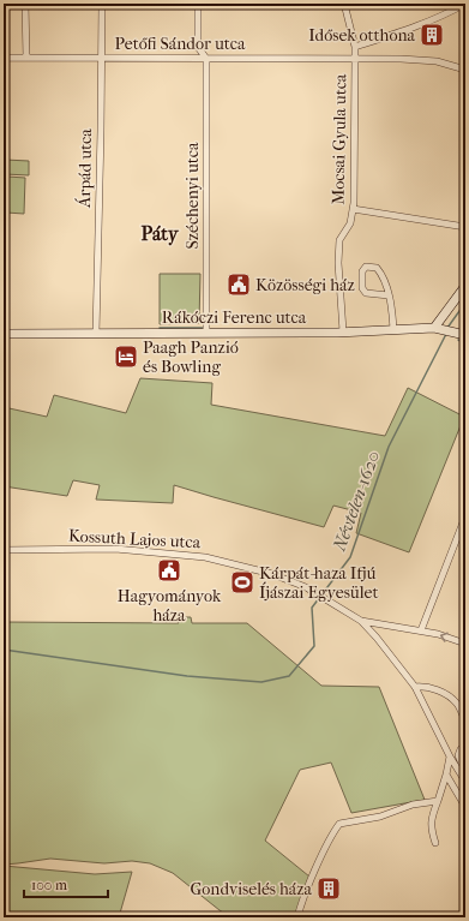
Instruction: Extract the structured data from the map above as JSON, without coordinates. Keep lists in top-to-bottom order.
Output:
{
  "streets": {
    "main road": ["Rákóczi Ferenc utca"],
    "street": [
      "Petőfi Sándor utca",
      "Mocsai Gyula utca",
      "Árpád utca",
      "Széchenyi utca",
      "Kossuth Lajos utca"
    ]
  },
  "crossings": [
    ["Petőfi Sándor utca", "Mocsai Gyula utca"],
    ["Petőfi Sándor utca", "Árpád utca"],
    ["Petőfi Sándor utca", "Széchenyi utca"],
    ["Mocsai Gyula utca", "Rákóczi Ferenc utca"],
    ["Árpád utca", "Rákóczi Ferenc utca"],
    ["Széchenyi utca", "Rákóczi Ferenc utca"]
  ],
  "districts": ["Páty"],
  "water": ["Névtelen-1620"],
  "places": {
    "building": ["Idősek otthona", "Gondviselés háza"],
    "public building": ["Közösségi ház", "Hagyományok háza"],
    "hotel": ["Paagh Panzió és Bowling"],
    "sports": ["Kárpát-haza Ifjú Íjászai Egyesület"]
  },
  "scale_bar": "100 m"
}
